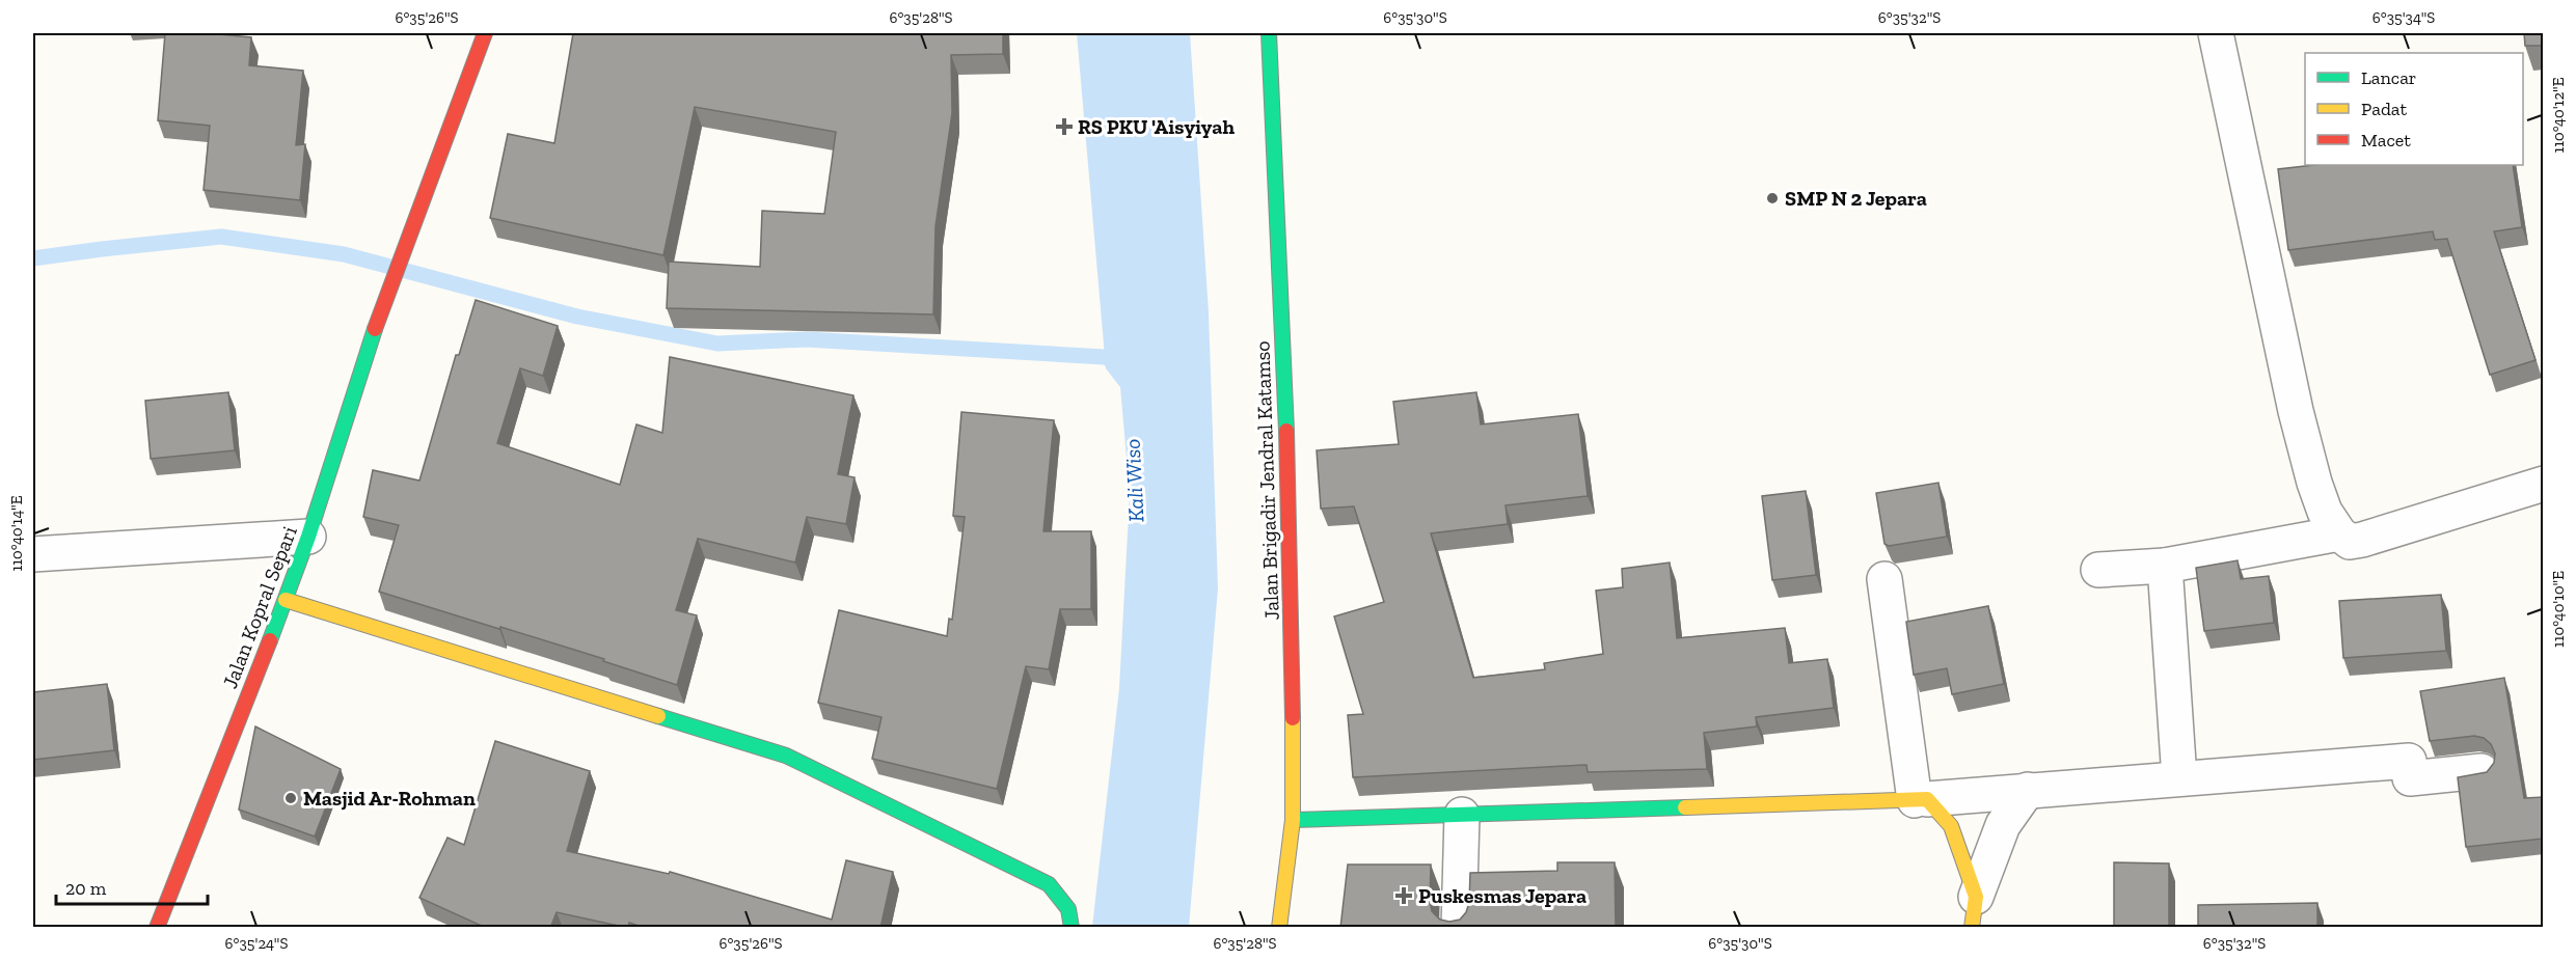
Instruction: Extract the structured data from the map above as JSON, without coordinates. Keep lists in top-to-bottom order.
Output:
{
  "streets": {
    "street": ["Jalan Brigadir Jendral Katamso", "Jalan Kopral Separi"]
  },
  "water": ["Kali Wiso"],
  "places": {
    "health": ["RS PKU 'Aisyiyah", "Puskesmas Jepara"],
    "other": ["SMP N 2 Jepara", "Masjid Ar-Rohman"]
  },
  "legend": ["Lancar", "Padat", "Macet"],
  "scale_bar": "20 m",
  "coordinates": [
    "6°35'26\"S",
    "6°35'28\"S",
    "6°35'30\"S",
    "6°35'32\"S",
    "6°35'34\"S",
    "110°40'12\"E",
    "110°40'14\"E",
    "110°40'10\"E",
    "6°35'24\"S"
  ]
}
